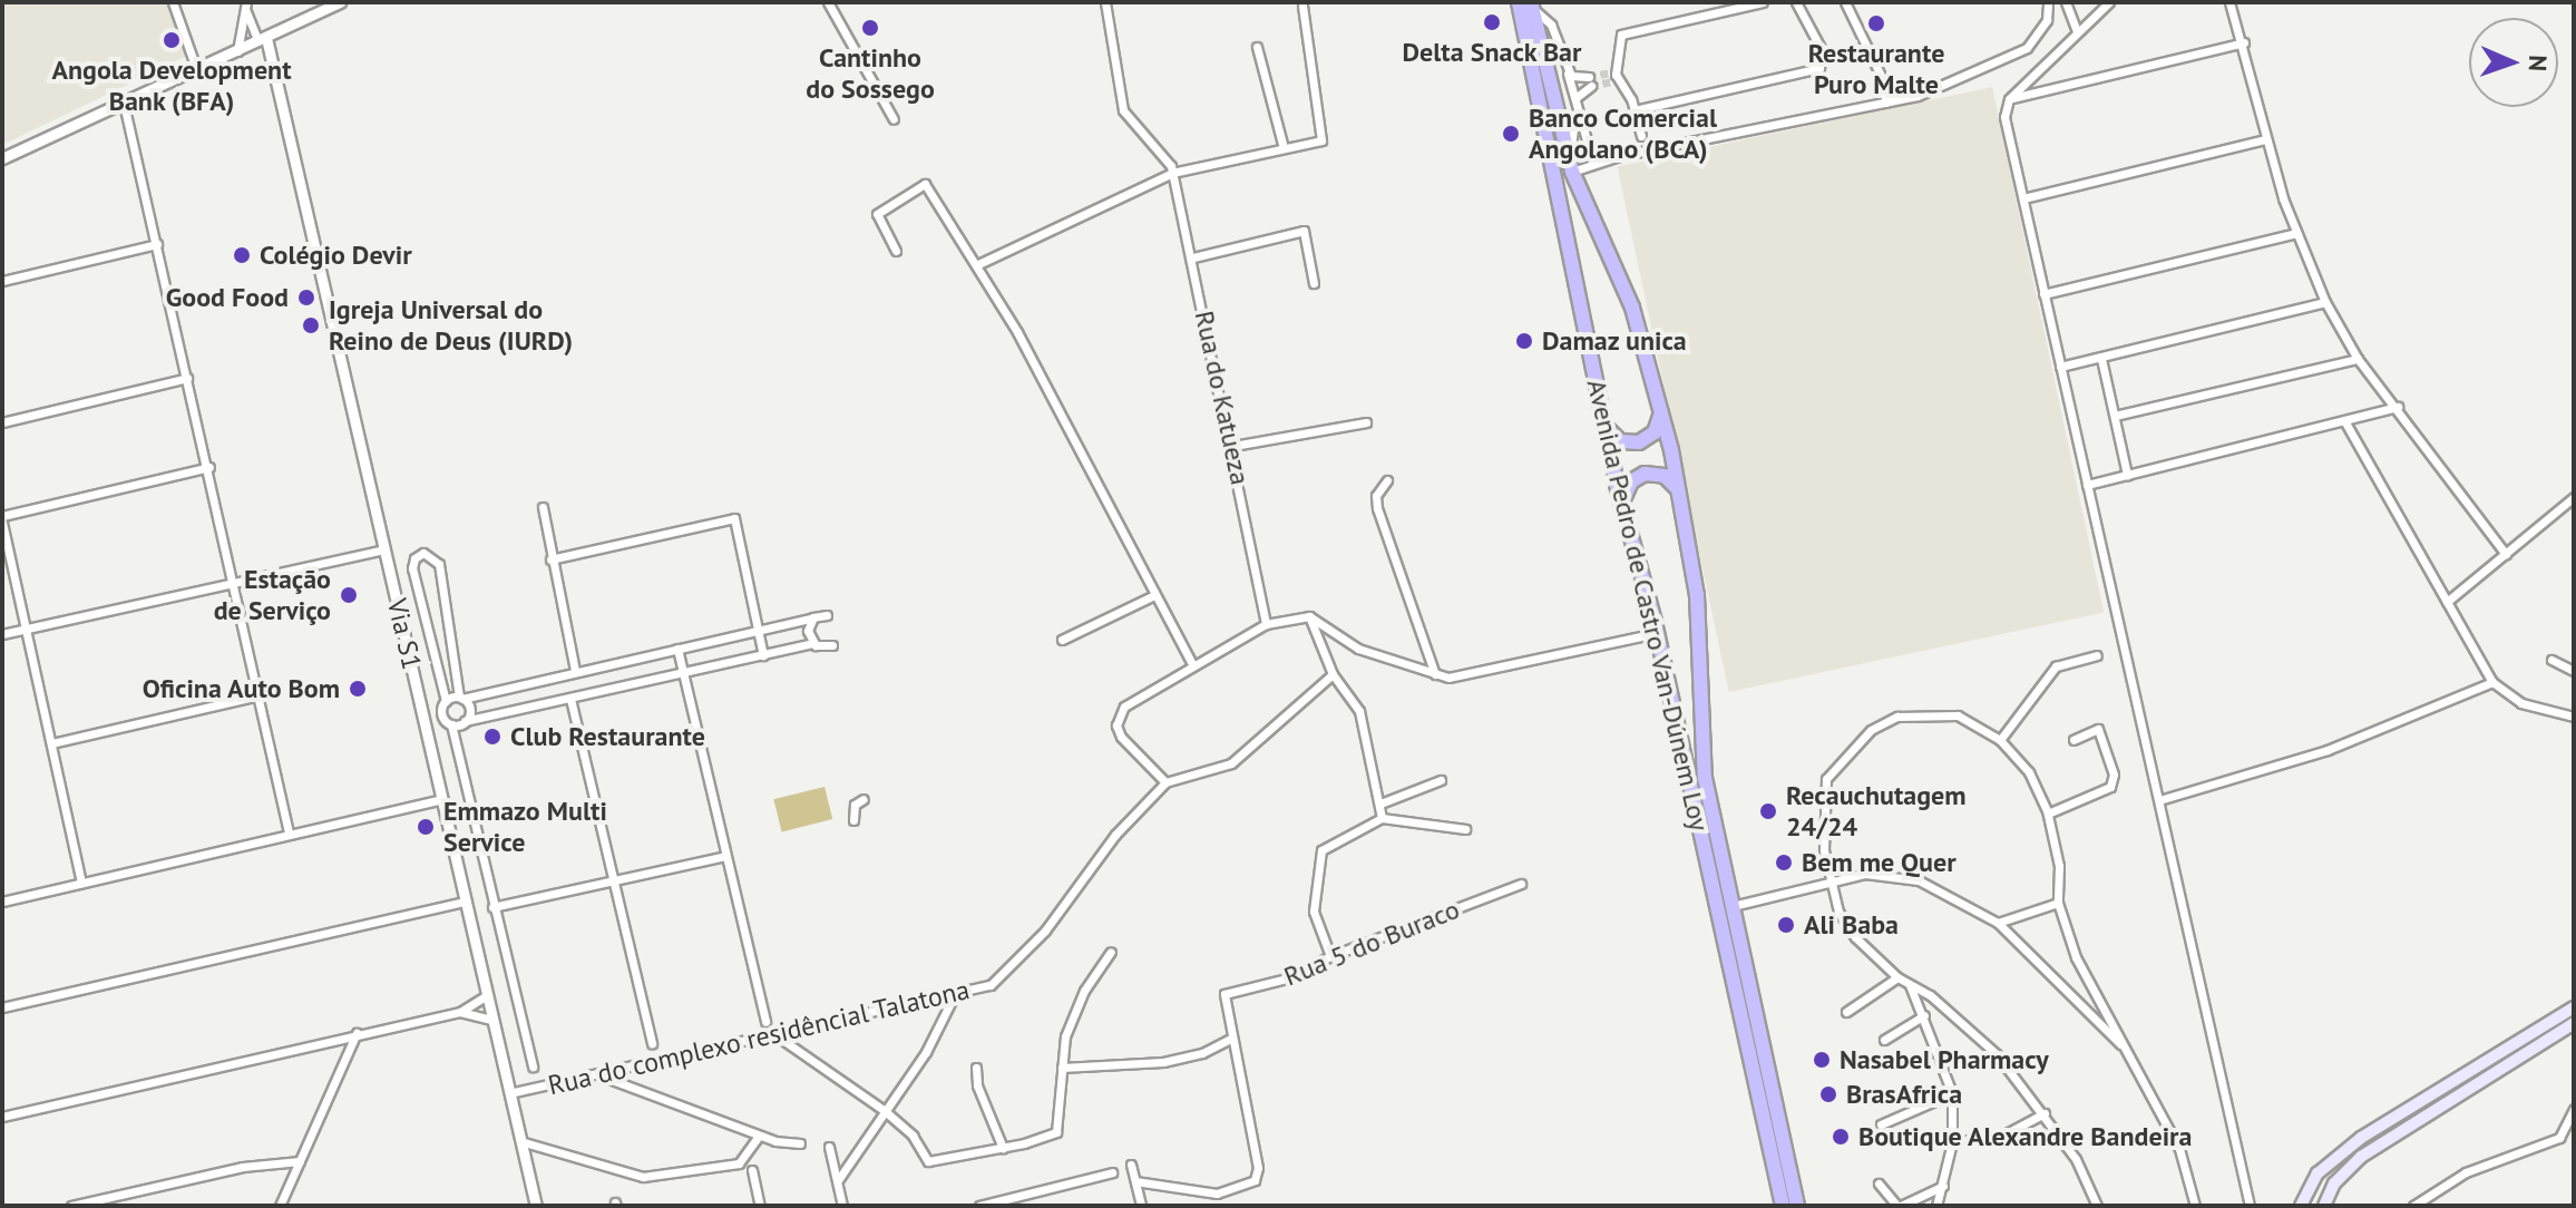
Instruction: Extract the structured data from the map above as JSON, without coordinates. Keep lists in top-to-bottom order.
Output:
{
  "streets": {
    "highway": ["Avenida Pedro de Castro Van-Dúnem Loy"],
    "street": [
      "Rua do Katueza",
      "Via S1",
      "Rua 5 do Buraco",
      "Rua do complexo residêncial Talatona"
    ]
  },
  "crossings": [
    ["Via S1", "Rua do complexo residêncial Talatona"]
  ],
  "places": [
    "Delta Snack Bar",
    "Restaurante Puro Malte",
    "Cantinho do Sossego",
    "Angola Development Bank (BFA)",
    "Banco Comercial Angolano (BCA)",
    "Colégio Devir",
    "Good Food",
    "Igreja Universal do Reino de Deus (IURD)",
    "Damaz unica",
    "Estação de Serviço",
    "Oficina Auto Bom",
    "Club Restaurante",
    "Recauchutagem 24/24",
    "Emmazo Multi Service",
    "Bem me Quer",
    "Ali Baba",
    "Nasabel Pharmacy",
    "BrasAfrica",
    "Boutique Alexandre Bandeira"
  ],
  "north": "right"
}
